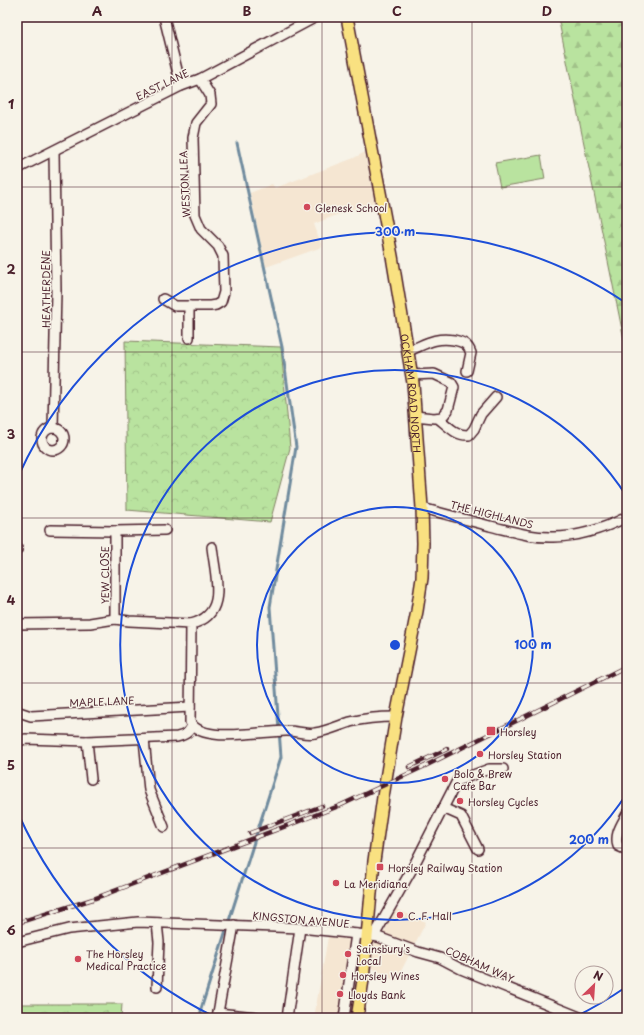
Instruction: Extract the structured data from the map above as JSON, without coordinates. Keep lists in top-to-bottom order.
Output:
{
  "streets": {
    "main road": ["OCKHAM ROAD NORTH"],
    "street": [
      "EAST LANE",
      "WESTON LEA",
      "HEATHERDENE",
      "THE HIGHLANDS",
      "YEW CLOSE",
      "MAPLE LANE",
      "KINGSTON AVENUE",
      "COBHAM WAY"
    ]
  },
  "crossings": [
    ["EAST LANE", "WESTON LEA"],
    ["EAST LANE", "HEATHERDENE"],
    ["OCKHAM ROAD NORTH", "THE HIGHLANDS"],
    ["OCKHAM ROAD NORTH", "KINGSTON AVENUE"],
    ["OCKHAM ROAD NORTH", "COBHAM WAY"],
    ["KINGSTON AVENUE", "COBHAM WAY"]
  ],
  "places": {
    "other": [
      "Glenesk School",
      "Horsley Station",
      "Bolo & Brew Cafe Bar",
      "Horsley Cycles",
      "La Meridiana",
      "C. F. Hall",
      "Sainsbury's Local",
      "The Horsley Medical Practice",
      "Horsley Wines",
      "Lloyds Bank"
    ],
    "transit": ["Horsley", "Horsley Railway Station"]
  },
  "north": "top right",
  "grid": {
    "columns": [
      "A",
      "B",
      "C",
      "D"
    ],
    "rows": [
      "1",
      "2",
      "3",
      "4",
      "5",
      "6"
    ]
  },
  "rings": ["300 m", "100 m", "200 m"]
}
